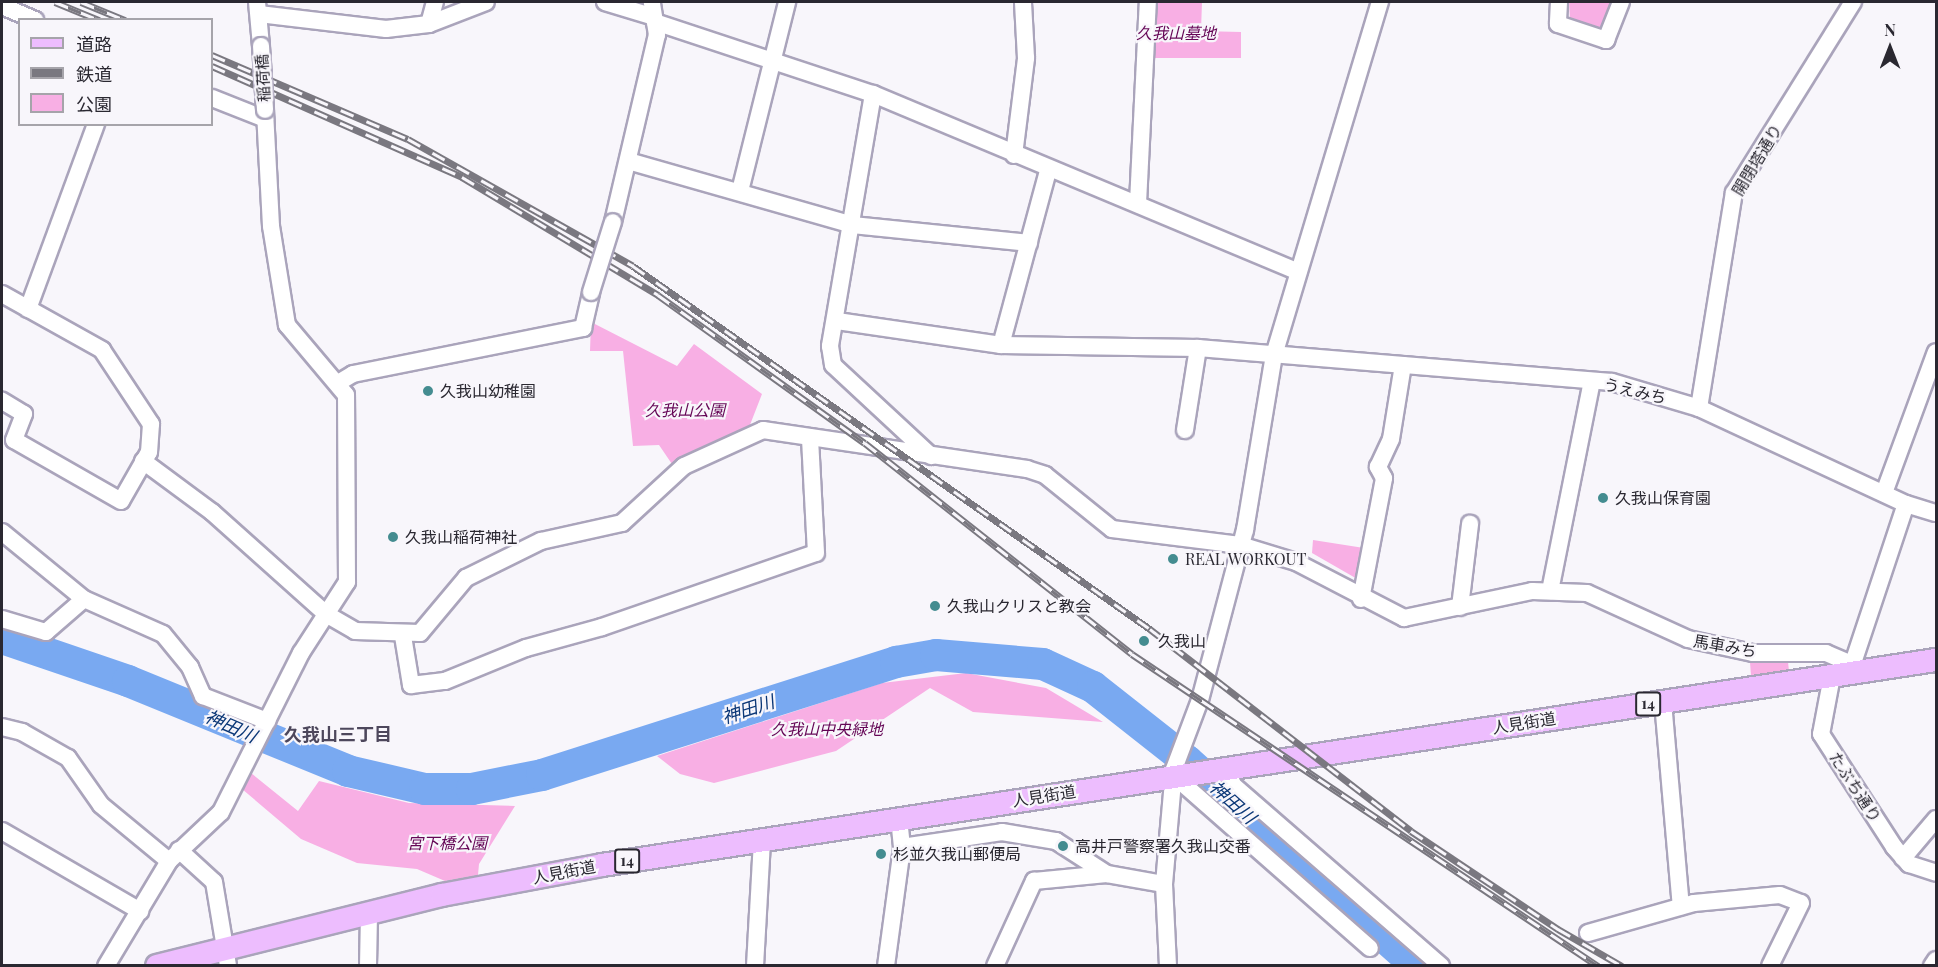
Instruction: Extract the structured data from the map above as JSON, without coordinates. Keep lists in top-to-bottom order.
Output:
{
  "streets": {
    "main road": ["14", "人見街道"],
    "street": [
      "稲荷橋",
      "開閉塔通り",
      "うえみち",
      "馬車みち",
      "たぶち通り"
    ]
  },
  "crossings": [
    ["開閉塔通り", "うえみち"],
    ["馬車みち", "人見街道"],
    ["人見街道", "たぶち通り"]
  ],
  "districts": ["久我山三丁目"],
  "water": ["神田川"],
  "parks": [
    "久我山墓地",
    "久我山公園",
    "久我山中央緑地",
    "宮下橋公園"
  ],
  "places": [
    "久我山幼稚園",
    "久我山保育園",
    "久我山稲荷神社",
    "REAL WORKOUT",
    "久我山クリスと教会",
    "久我山",
    "高井戸警察署久我山交番",
    "杉並久我山郵便局"
  ],
  "legend": ["道路", "鉄道", "公園"],
  "north": "top"
}
